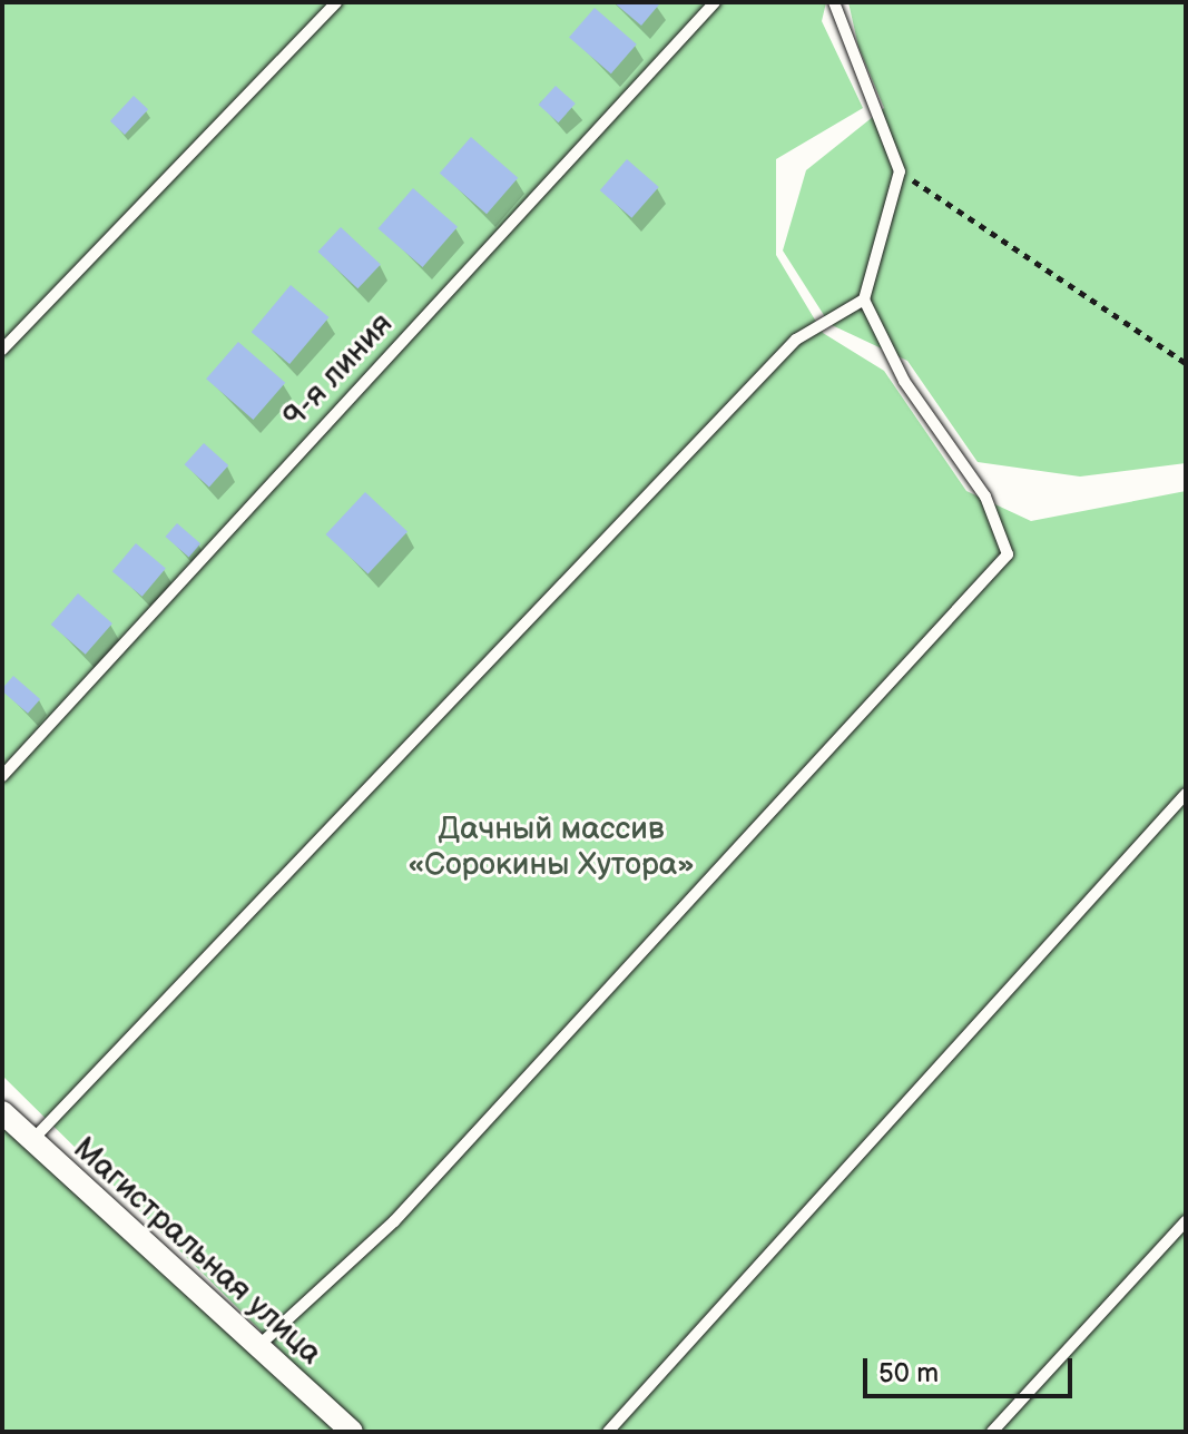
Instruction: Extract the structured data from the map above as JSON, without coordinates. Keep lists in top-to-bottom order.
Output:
{
  "streets": {
    "street": ["Магистральная улица"],
    "lane": ["9-я линия"]
  },
  "parks": ["Дачный массив «Сорокины Хутора»"],
  "scale_bar": "50 m"
}
